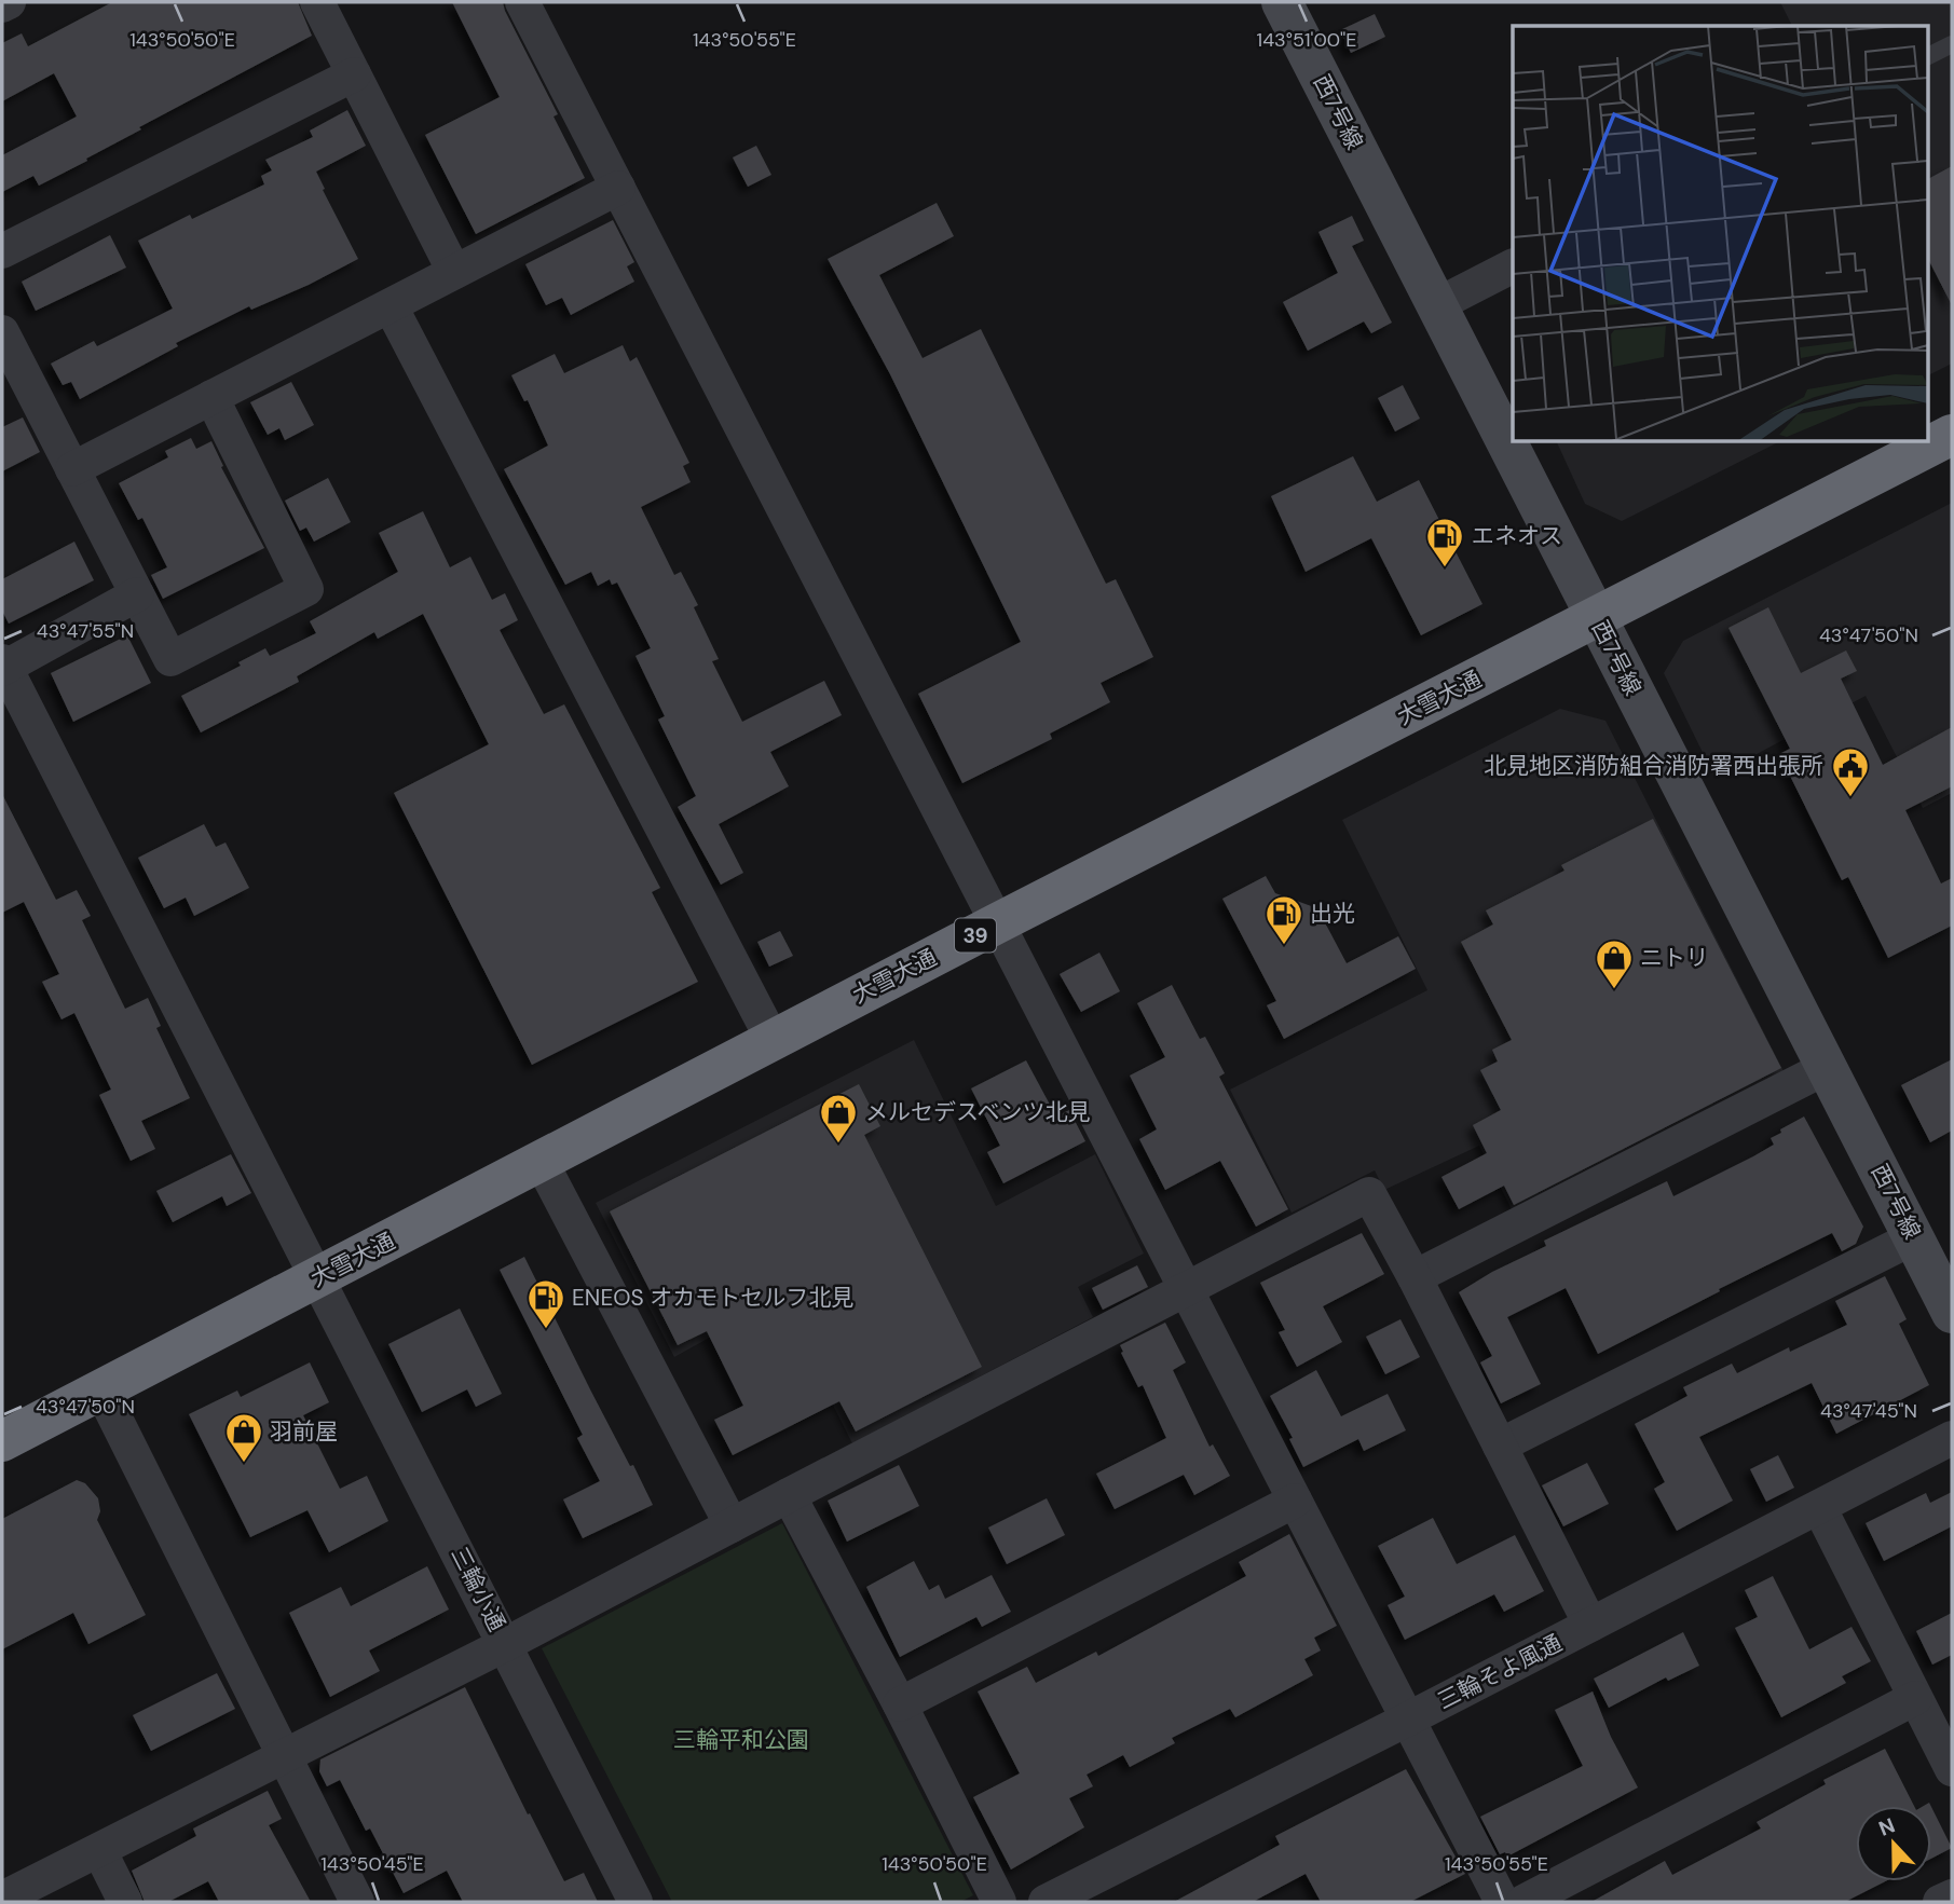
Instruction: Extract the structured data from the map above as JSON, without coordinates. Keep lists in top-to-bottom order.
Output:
{
  "streets": {
    "highway": ["大雪大通", "39"],
    "street": ["西7号線", "三輪小通", "三輪そよ風通"]
  },
  "crossings": [
    ["西7号線", "大雪大通"],
    ["大雪大通", "三輪小通"]
  ],
  "parks": ["三輪平和公園"],
  "places": {
    "fuel station": ["エネオス", "出光", "ENEOS オカモトセルフ北見"],
    "public building": ["北見地区消防組合消防署西出張所"],
    "shop": ["ニトリ", "メルセデスベンツ北見", "羽前屋"]
  },
  "north": "top",
  "coordinates": [
    "143°50'50\"E",
    "143°50'55\"E",
    "143°51'00\"E",
    "43°47'55\"N",
    "43°47'50\"N",
    "43°47'45\"N",
    "143°50'45\"E"
  ]
}
